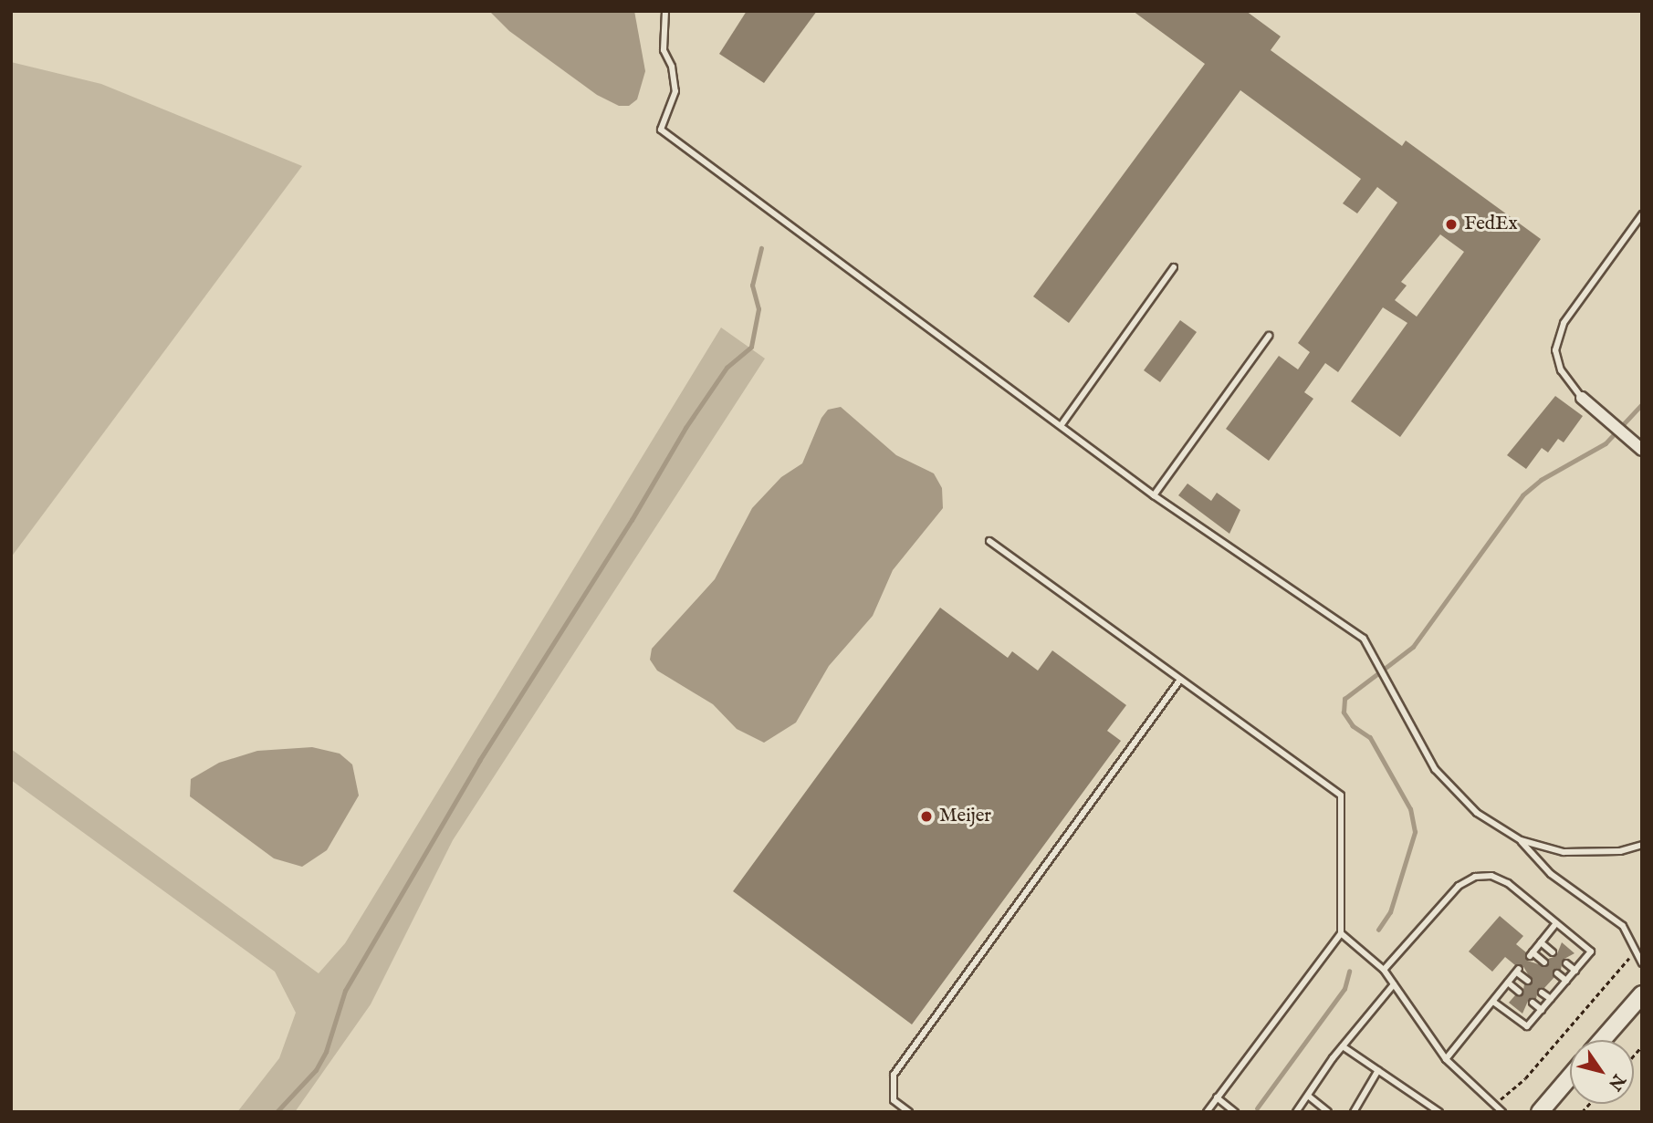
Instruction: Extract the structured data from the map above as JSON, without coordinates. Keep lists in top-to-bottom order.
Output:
{
  "places": ["FedEx", "Meijer"],
  "north": "bottom right"
}
